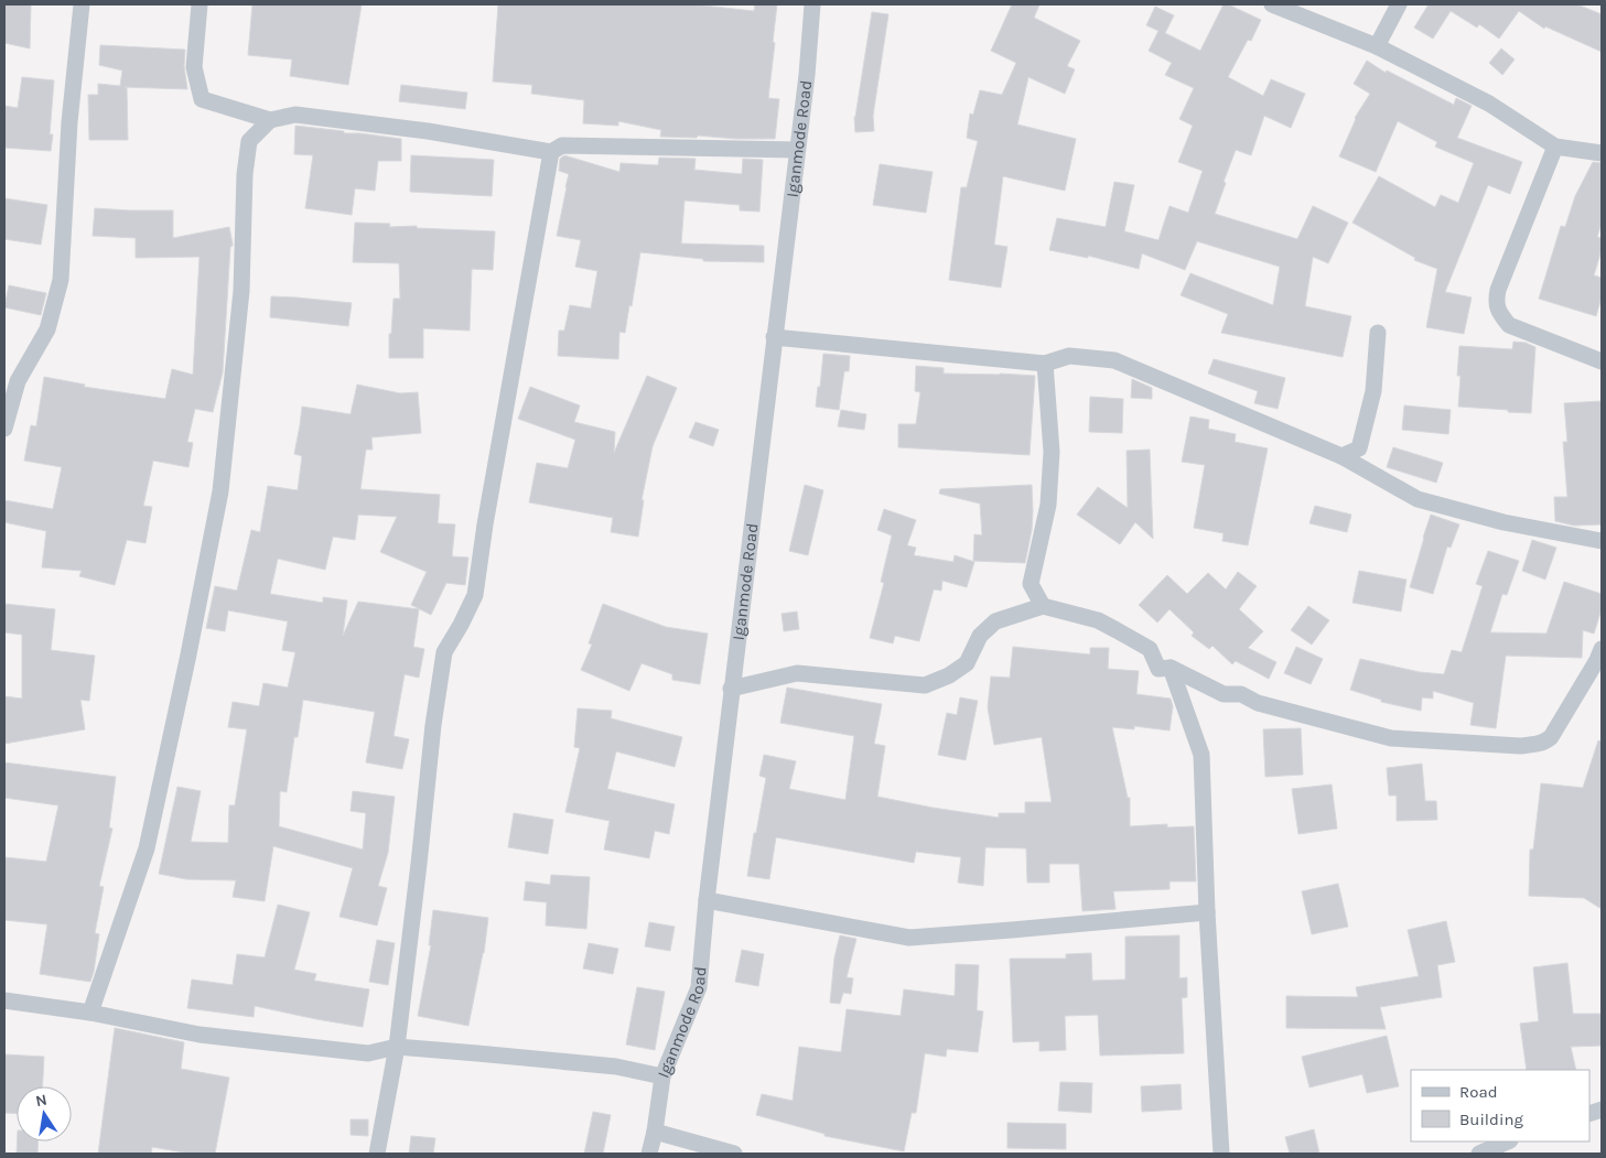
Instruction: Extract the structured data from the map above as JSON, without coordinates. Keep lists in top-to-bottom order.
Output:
{
  "streets": {
    "street": ["Iganmode Road"]
  },
  "legend": ["Road", "Building"],
  "north": "top"
}
